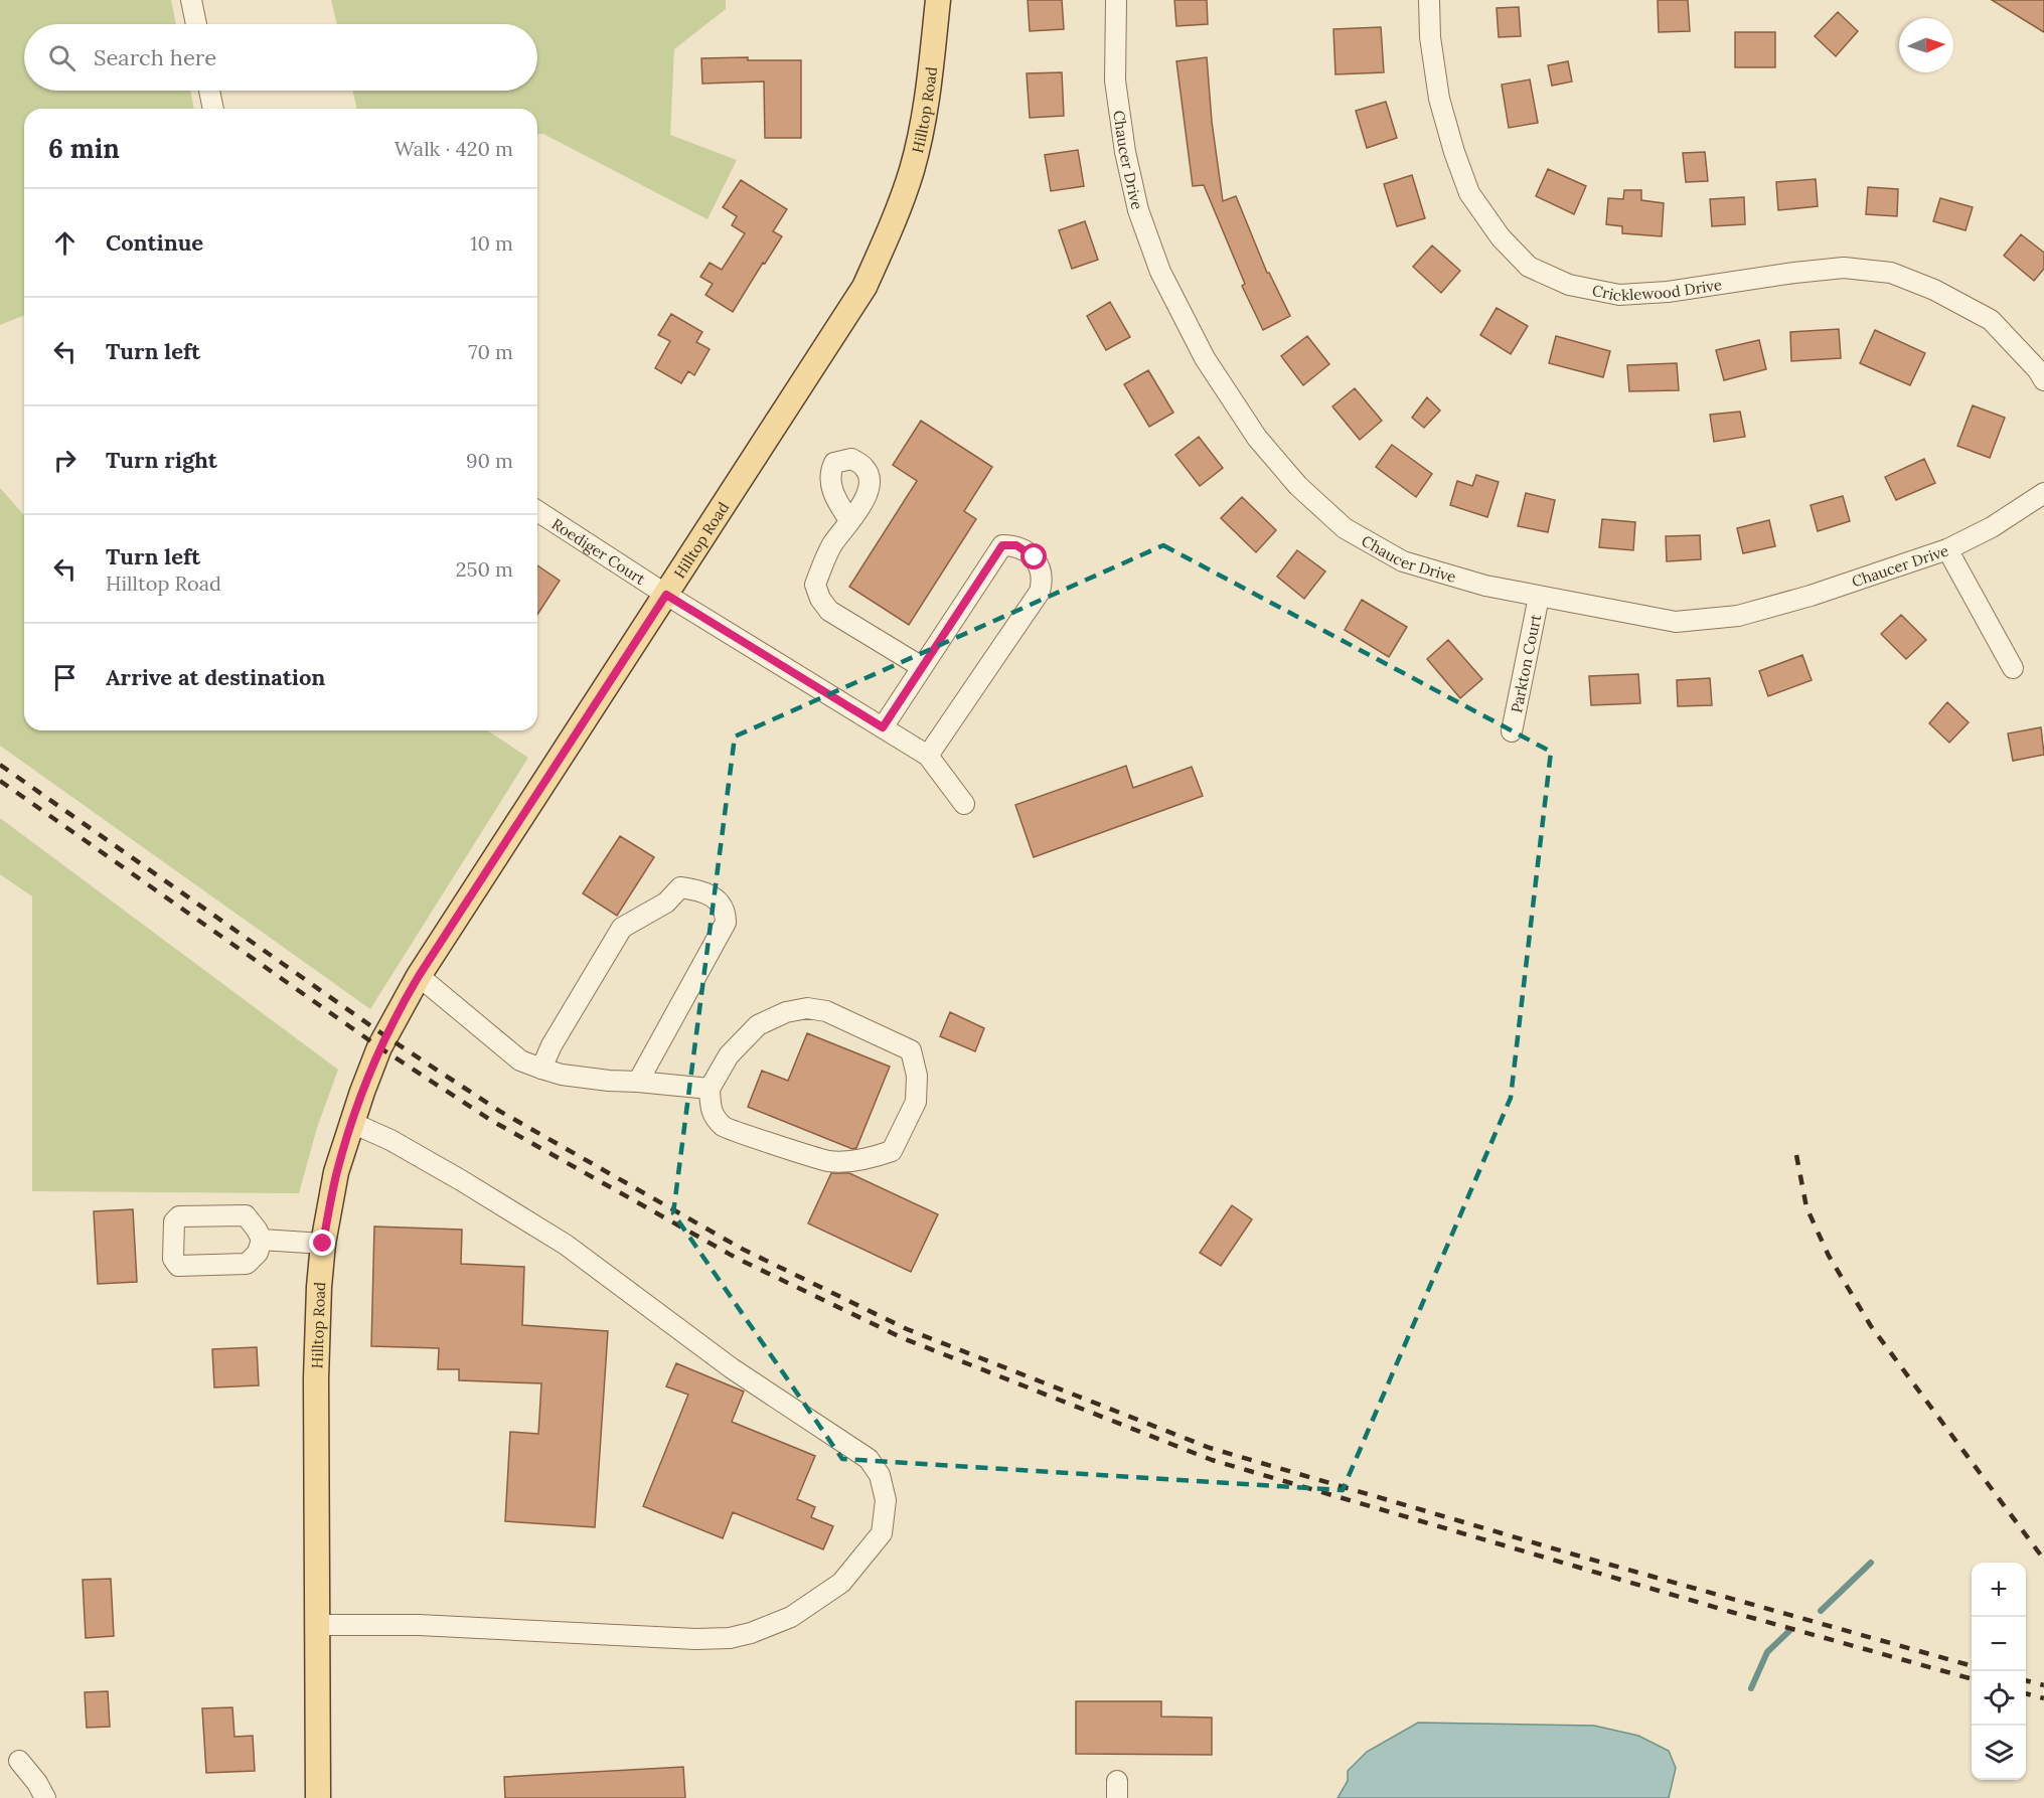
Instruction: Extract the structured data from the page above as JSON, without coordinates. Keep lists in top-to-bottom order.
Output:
{
  "streets": {
    "main road": ["Hilltop Road"],
    "street": [
      "Chaucer Drive",
      "Cricklewood Drive",
      "Roediger Court",
      "Parkton Court"
    ]
  },
  "crossings": [
    ["Hilltop Road", "Roediger Court"],
    ["Chaucer Drive", "Parkton Court"]
  ],
  "north": "right",
  "page": {
    "search": "Search here",
    "heading": ["6 min", "Walk · 420 m"],
    "list": [
      ["Continue", "10 m"],
      ["Turn left", "70 m"],
      ["Turn right", "90 m"],
      ["Turn left", "Hilltop Road", "250 m"],
      "Arrive at destination"
    ],
    "map_buttons": ["+", "−"]
  }
}
